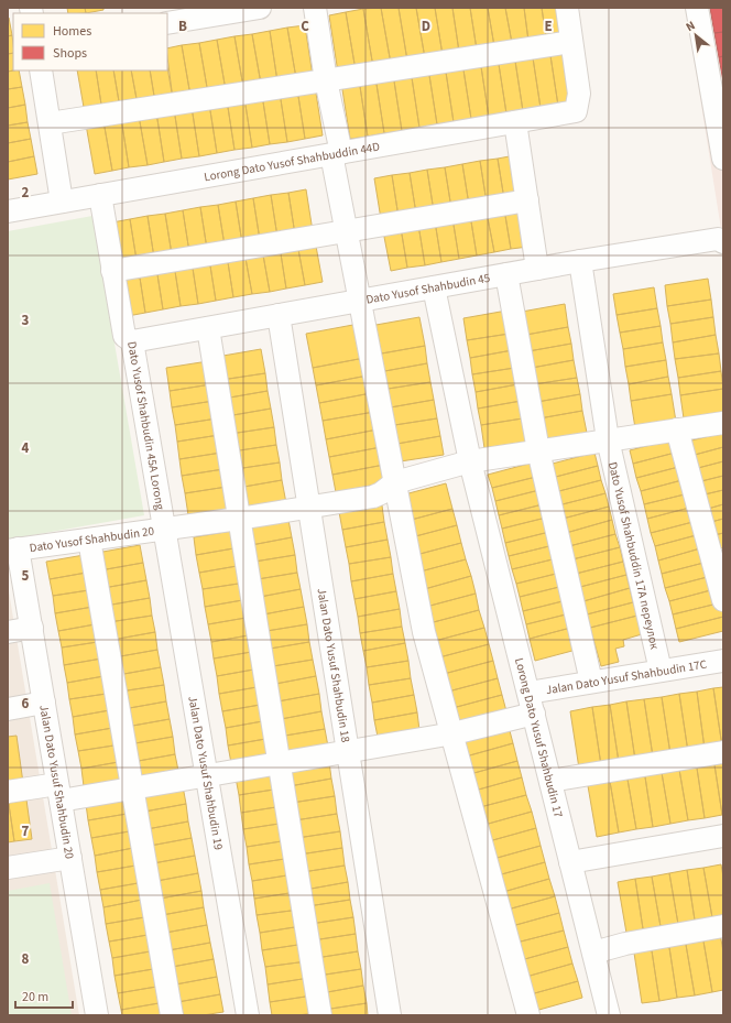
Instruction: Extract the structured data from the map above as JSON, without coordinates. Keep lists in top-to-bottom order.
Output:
{
  "streets": {
    "street": [
      "Lorong Dato Yusof Shahbuddin 44D",
      "Dato Yusof Shahbudin 45",
      "Dato Yusof Shahbudin 45A Lorong",
      "Dato Yusof Shahbudin 20",
      "Dato Yusof Shahbuddin 17A переулок",
      "Jalan Dato Yusuf Shahbudin 18",
      "Jalan Dato Yusuf Shahbudin 17C",
      "Lorong Dato Yusuf Shahbudin 17",
      "Jalan Dato Yusuf Shahbudin 19",
      "Jalan Dato Yusuf Shahbudin 20"
    ]
  },
  "crossings": [
    ["Lorong Dato Yusof Shahbuddin 44D", "Dato Yusof Shahbudin 45A Lorong"],
    ["Dato Yusof Shahbudin 45", "Dato Yusof Shahbudin 45A Lorong"],
    ["Dato Yusof Shahbudin 45", "Dato Yusof Shahbuddin 17A переулок"],
    ["Dato Yusof Shahbudin 45", "Jalan Dato Yusuf Shahbudin 18"],
    ["Dato Yusof Shahbudin 45", "Lorong Dato Yusuf Shahbudin 17"],
    ["Dato Yusof Shahbudin 45A Lorong", "Dato Yusof Shahbudin 20"],
    ["Dato Yusof Shahbudin 45A Lorong", "Jalan Dato Yusuf Shahbudin 19"],
    ["Dato Yusof Shahbudin 20", "Dato Yusof Shahbuddin 17A переулок"],
    ["Dato Yusof Shahbudin 20", "Jalan Dato Yusuf Shahbudin 18"],
    ["Dato Yusof Shahbudin 20", "Lorong Dato Yusuf Shahbudin 17"],
    ["Dato Yusof Shahbudin 20", "Jalan Dato Yusuf Shahbudin 19"],
    ["Dato Yusof Shahbudin 20", "Jalan Dato Yusuf Shahbudin 20"],
    ["Dato Yusof Shahbuddin 17A переулок", "Jalan Dato Yusuf Shahbudin 17C"],
    ["Jalan Dato Yusuf Shahbudin 18", "Jalan Dato Yusuf Shahbudin 17C"],
    ["Jalan Dato Yusuf Shahbudin 17C", "Lorong Dato Yusuf Shahbudin 17"],
    ["Jalan Dato Yusuf Shahbudin 17C", "Jalan Dato Yusuf Shahbudin 19"],
    ["Jalan Dato Yusuf Shahbudin 17C", "Jalan Dato Yusuf Shahbudin 20"]
  ],
  "legend": ["Homes", "Shops"],
  "scale_bar": "20 m",
  "north": "top left",
  "grid": {
    "columns": [
      "B",
      "C",
      "D",
      "E"
    ],
    "rows": [
      "2",
      "3",
      "4",
      "5",
      "6",
      "7",
      "8"
    ]
  }
}
